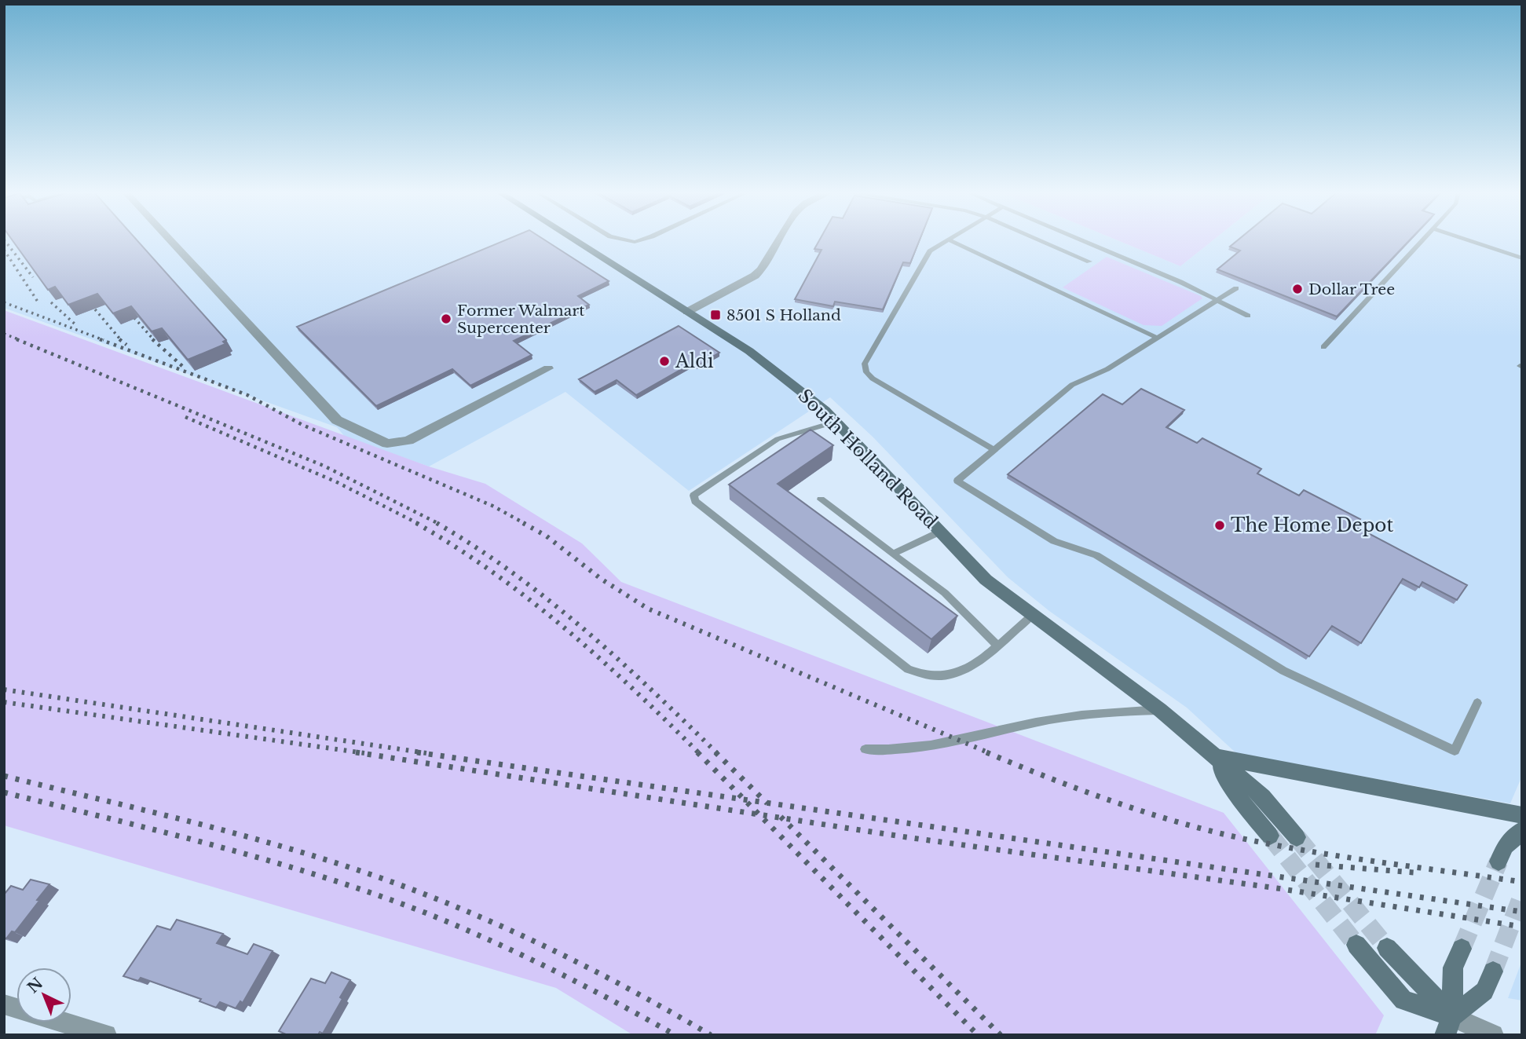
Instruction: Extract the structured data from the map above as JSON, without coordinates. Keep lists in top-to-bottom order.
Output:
{
  "streets": {
    "main road": ["South Holland Road"]
  },
  "places": {
    "other": [
      "Dollar Tree",
      "Former Walmart Supercenter",
      "Aldi",
      "The Home Depot"
    ],
    "transit": ["8501 S Holland"]
  },
  "north": "top left"
}
